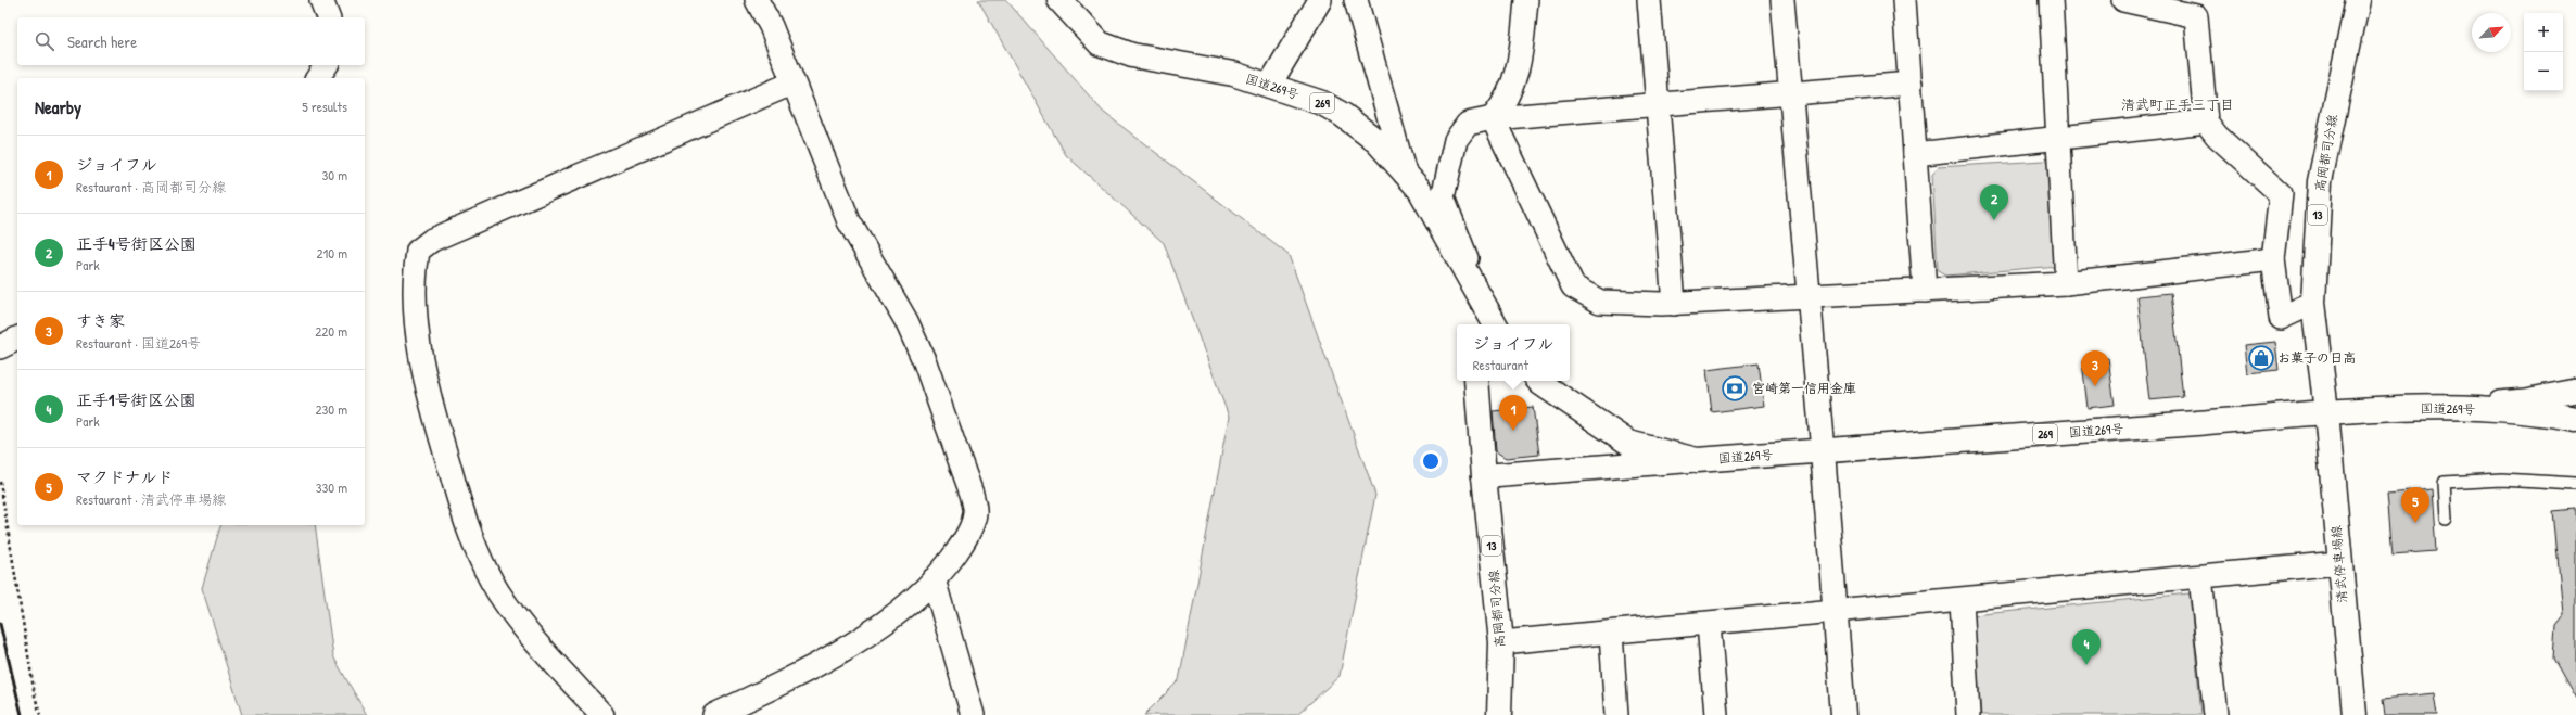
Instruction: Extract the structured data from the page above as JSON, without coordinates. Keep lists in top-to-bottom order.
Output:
{
  "streets": {
    "main road": [
      "国道269号",
      "269",
      "高岡都司分線",
      "13",
      "清武停車場線"
    ]
  },
  "crossings": [
    ["国道269号", "高岡都司分線"],
    ["国道269号", "清武停車場線"],
    ["高岡都司分線", "清武停車場線"]
  ],
  "districts": ["清武町正手三丁目"],
  "places": {
    "shop": ["お菓子の日高"],
    "bank": ["宮崎第一信用金庫"]
  },
  "north": "top right",
  "page": {
    "map_buttons": ["+", "−"],
    "search": "Search here",
    "heading": ["Nearby", "5 results"],
    "list": [
      {
        "mark": "1",
        "name": "ジョイフル",
        "note": "Restaurant · 高岡都司分線",
        "value": "30 m"
      },
      {
        "mark": "2",
        "name": "正手4号街区公園",
        "note": "Park",
        "value": "210 m"
      },
      {
        "mark": "3",
        "name": "すき家",
        "note": "Restaurant · 国道269号",
        "value": "220 m"
      },
      {
        "mark": "4",
        "name": "正手1号街区公園",
        "note": "Park",
        "value": "230 m"
      },
      {
        "mark": "5",
        "name": "マクドナルド",
        "note": "Restaurant · 清武停車場線",
        "value": "330 m"
      }
    ],
    "pins": [
      "2",
      "3",
      "1",
      "5",
      "4"
    ],
    "popup": ["ジョイフル", "Restaurant"]
  }
}
